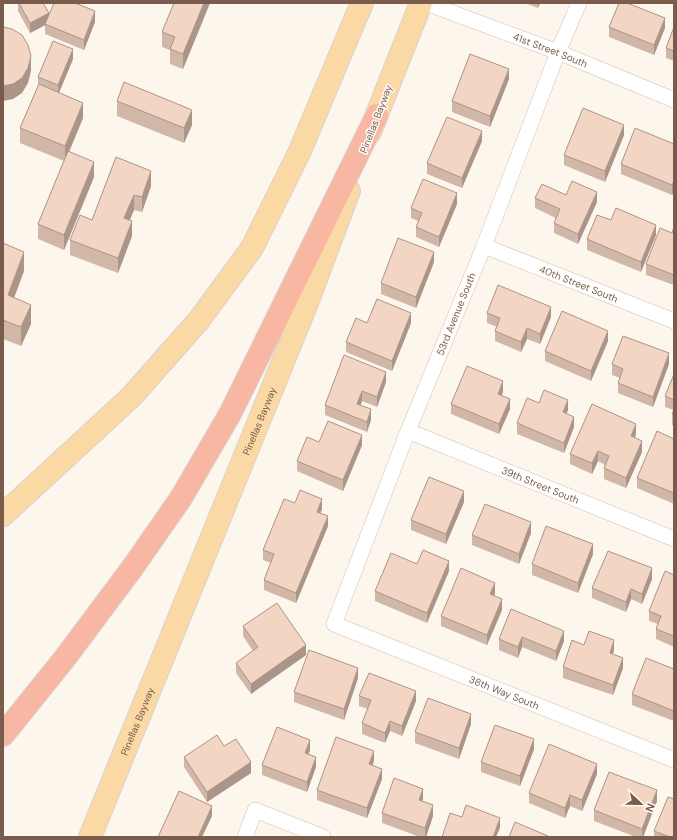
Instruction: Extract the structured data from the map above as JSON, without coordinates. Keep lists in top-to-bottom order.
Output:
{
  "streets": {
    "main road": ["Pinellas Bayway"],
    "street": [
      "41st Street South",
      "40th Street South",
      "53rd Avenue South",
      "39th Street South",
      "38th Way South"
    ]
  },
  "crossings": [
    ["41st Street South", "53rd Avenue South"],
    ["40th Street South", "53rd Avenue South"],
    ["53rd Avenue South", "39th Street South"],
    ["53rd Avenue South", "38th Way South"]
  ],
  "north": "right"
}
